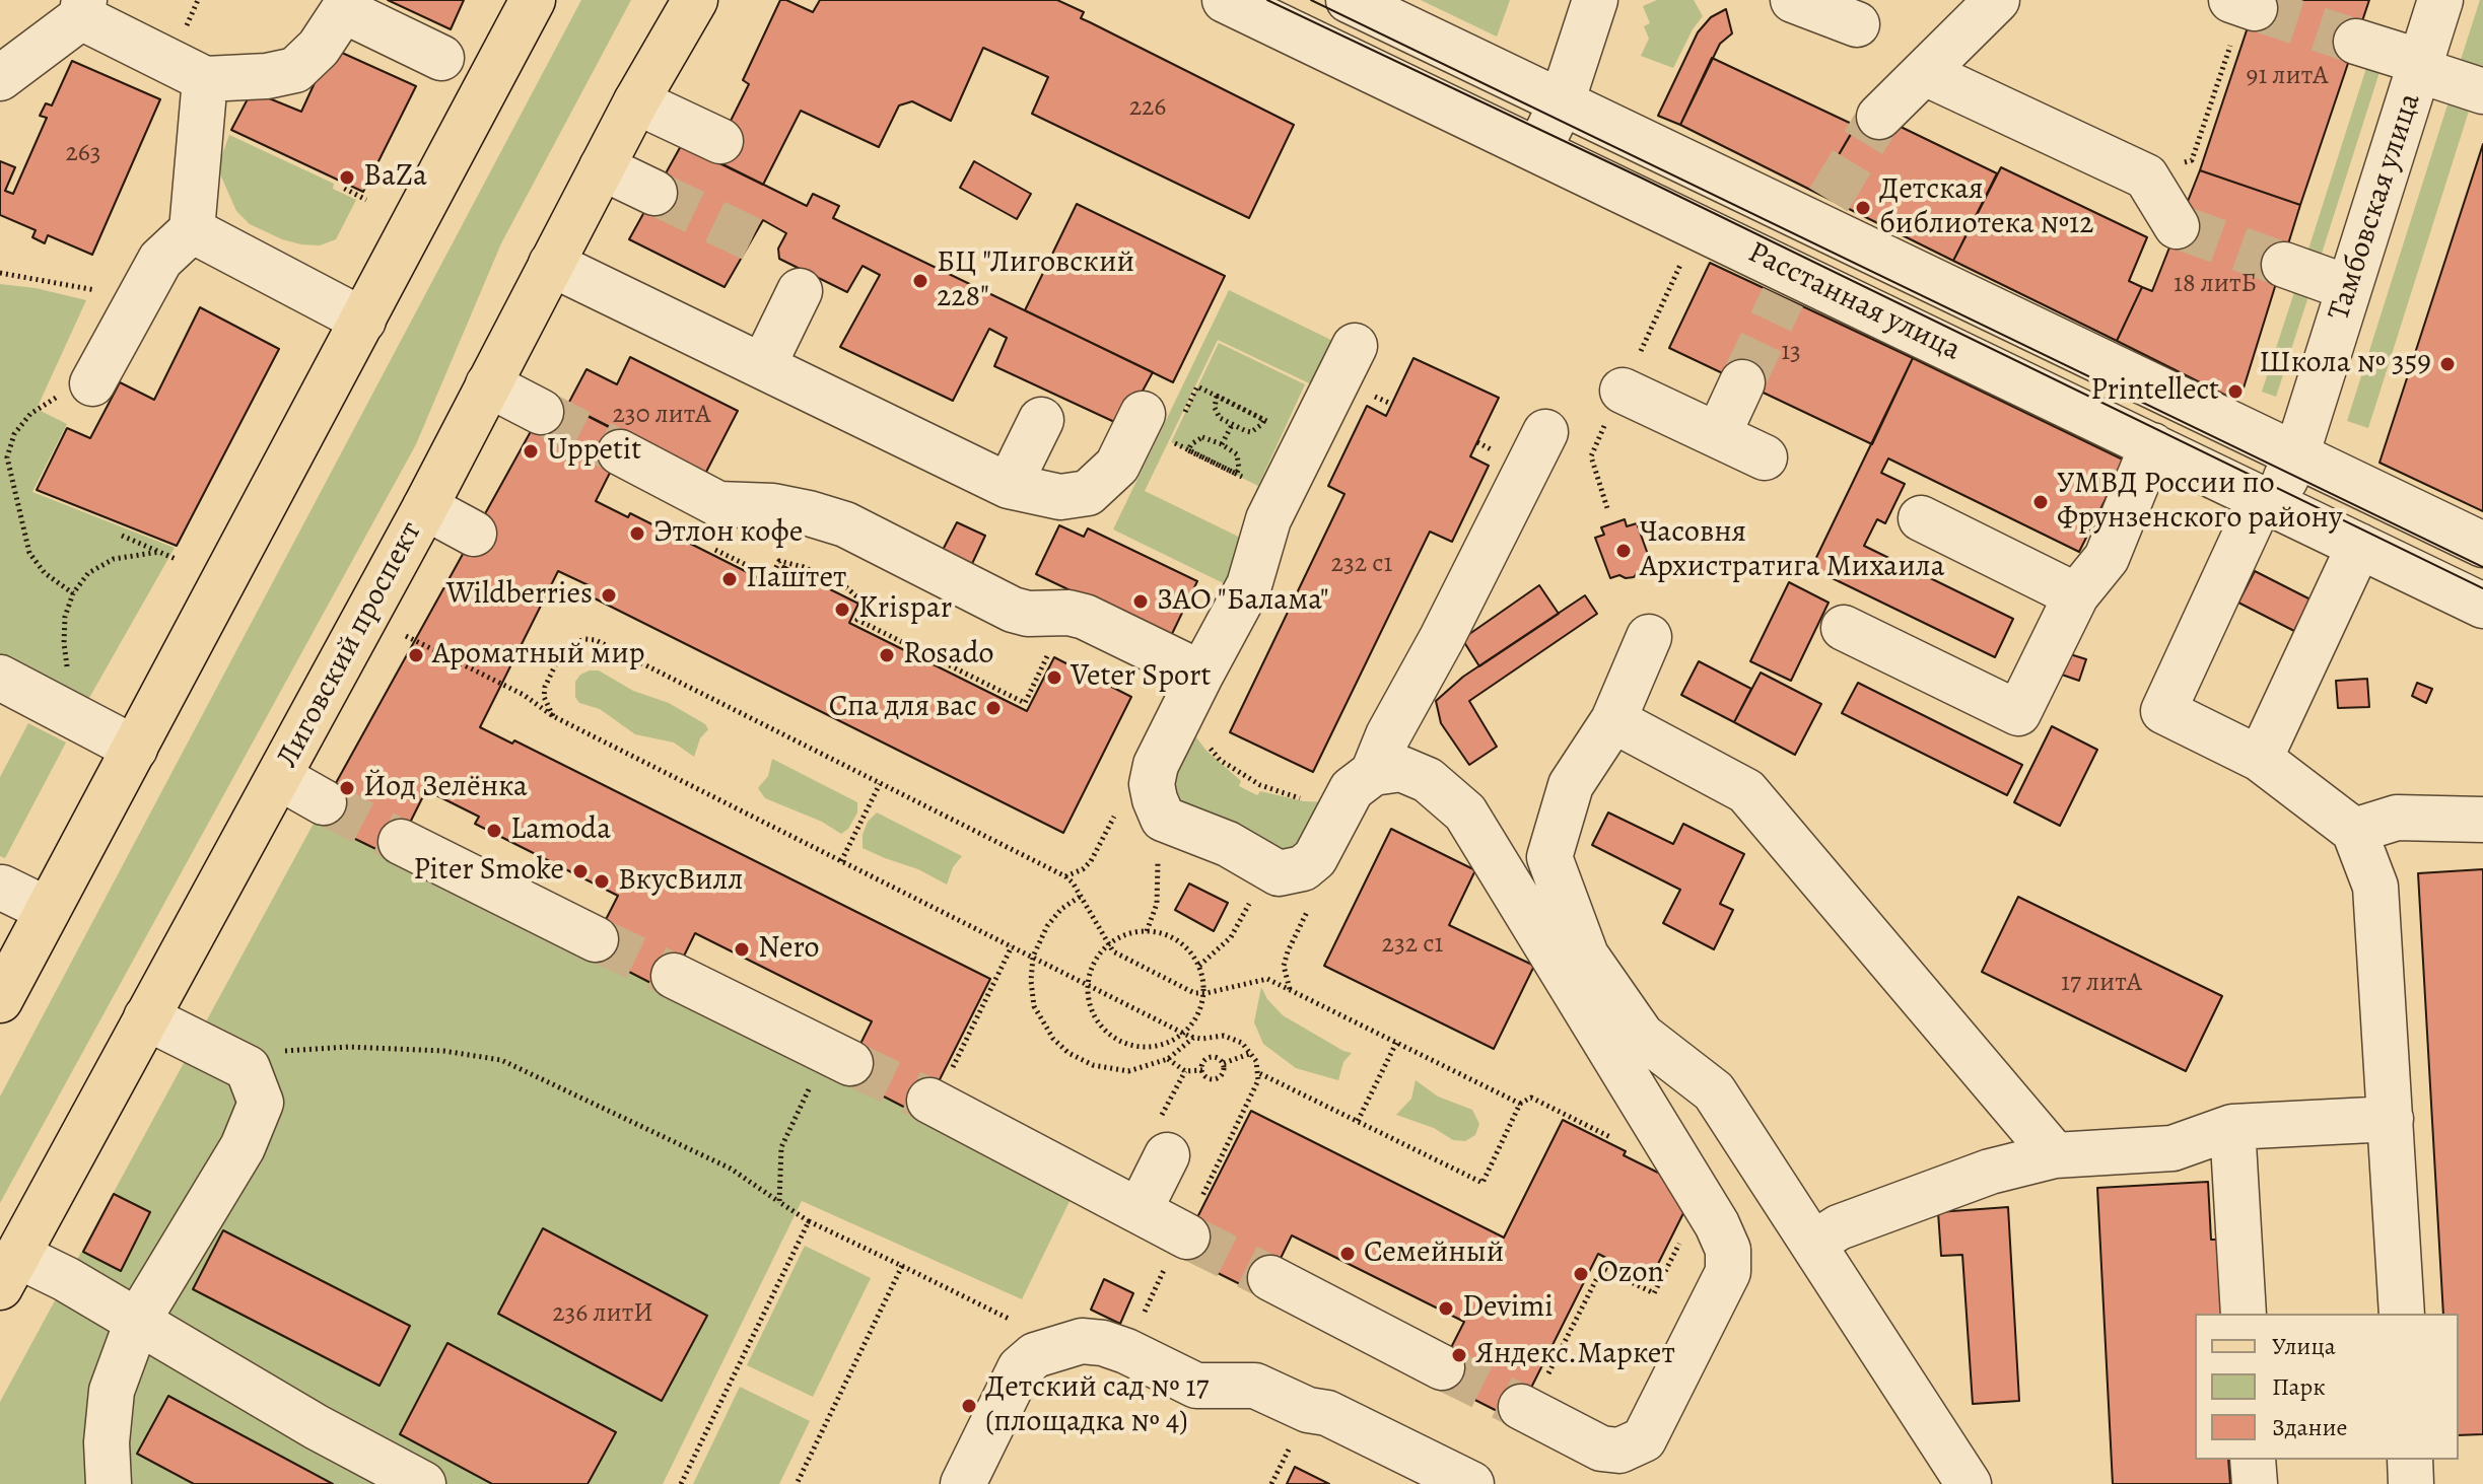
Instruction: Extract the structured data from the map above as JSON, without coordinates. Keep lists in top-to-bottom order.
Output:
{
  "streets": {
    "main road": ["Лиговский проспект"],
    "street": ["Тамбовская улица", "Расстанная улица"]
  },
  "crossings": [
    ["Тамбовская улица", "Расстанная улица"]
  ],
  "places": [
    "BaZa",
    "Детская библиотека №12",
    "БЦ \"Лиговский 228\"",
    "Школа № 359",
    "Printellect",
    "Uppetit",
    "УМВД России по Фрунзенского району",
    "Этлон кофе",
    "Часовня Архистратига Михаила",
    "Паштет",
    "Wildberries",
    "ЗАО \"Балама\"",
    "Krispar",
    "Ароматный мир",
    "Rosado",
    "Veter Sport",
    "Спа для вас",
    "Йод Зелёнка",
    "Lamoda",
    "Piter Smoke",
    "ВкусВилл",
    "Nero",
    "Семейный",
    "Ozon",
    "Devimi",
    "Яндекс.Маркет",
    "Детский сад № 17 (площадка № 4)"
  ],
  "house_numbers": [
    "91 литА",
    "226",
    "263",
    "18 литБ",
    "13",
    "230 литА",
    "232 с1",
    "232 с1",
    "17 литА",
    "236 литИ"
  ],
  "legend": ["Улица", "Парк", "Здание"]
}
